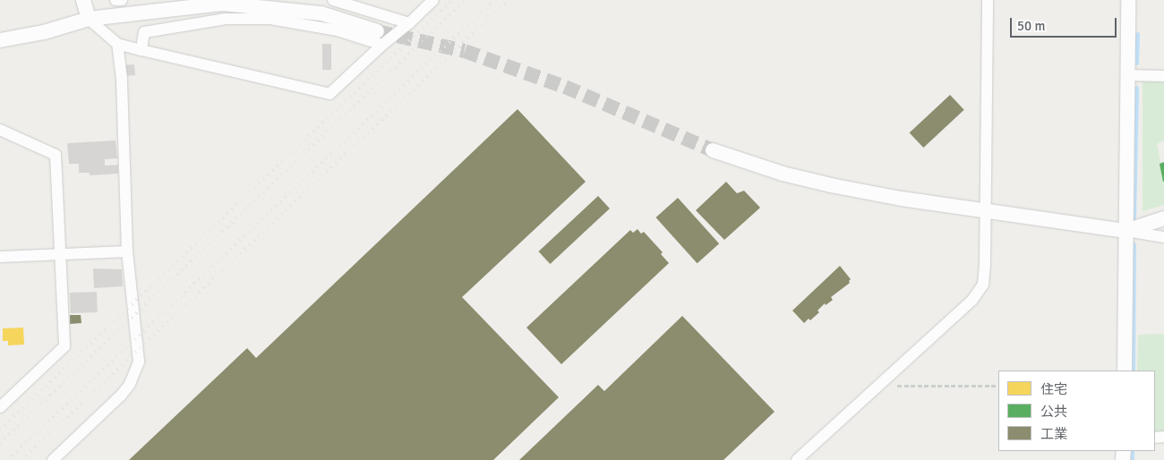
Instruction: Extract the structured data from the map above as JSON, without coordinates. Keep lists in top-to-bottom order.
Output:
{
  "legend": ["住宅", "公共", "工業"],
  "scale_bar": "50 m"
}
